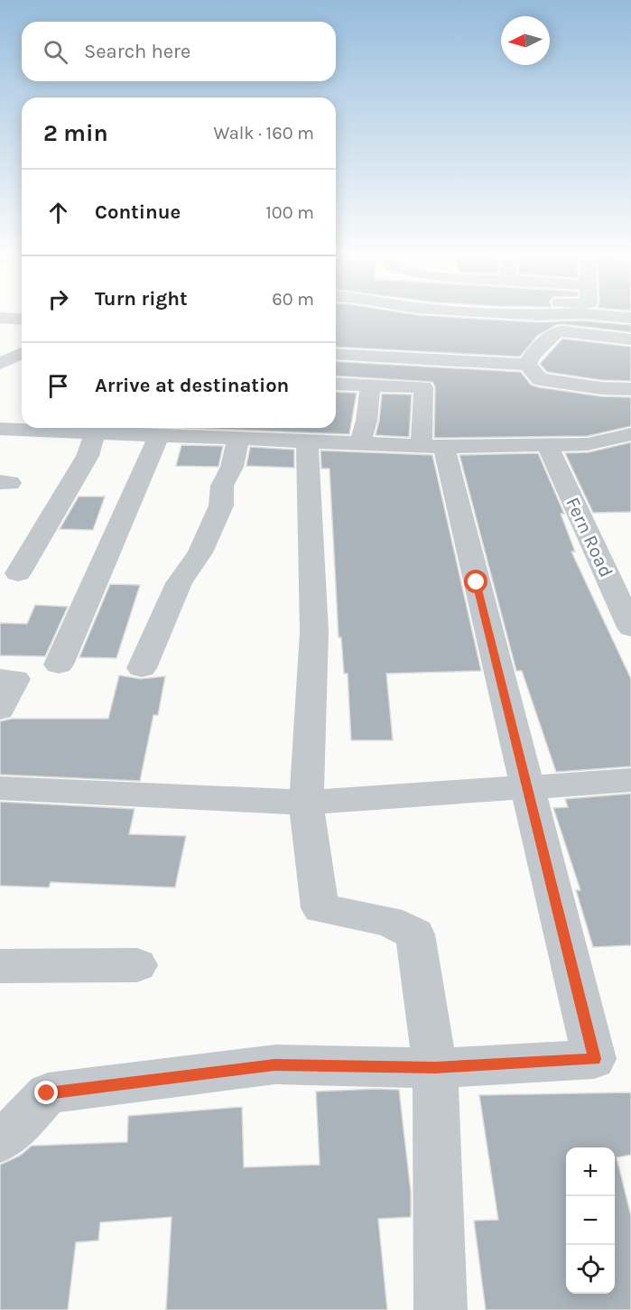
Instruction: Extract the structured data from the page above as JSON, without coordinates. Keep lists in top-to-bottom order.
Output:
{
  "streets": {
    "street": ["Fern Road"]
  },
  "north": "left",
  "page": {
    "search": "Search here",
    "heading": ["2 min", "Walk · 160 m"],
    "list": [
      ["Continue", "100 m"],
      ["Turn right", "60 m"],
      "Arrive at destination"
    ],
    "map_buttons": ["+", "−"]
  }
}
